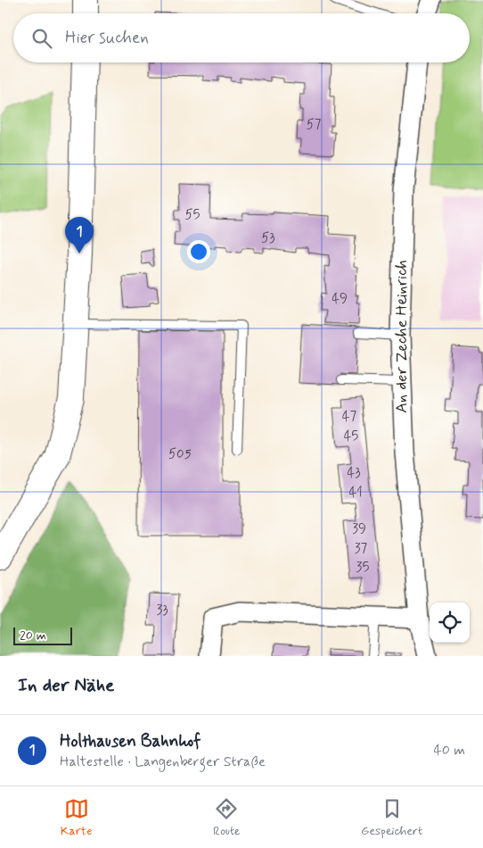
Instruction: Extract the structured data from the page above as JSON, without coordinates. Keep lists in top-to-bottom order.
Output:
{
  "streets": {
    "street": ["An der Zeche Heinrich"]
  },
  "house_numbers": [
    "57",
    "55",
    "53",
    "49",
    "47",
    "45",
    "505",
    "43",
    "41",
    "39",
    "37",
    "35",
    "33"
  ],
  "scale_bar": "20 m",
  "page": {
    "search": "Hier suchen",
    "pins": "1",
    "scale": "20 m",
    "heading": "In der Nähe",
    "list": [
      {
        "mark": "1",
        "name": "Holthausen Bahnhof",
        "note": "Haltestelle · Langenberger Straße",
        "value": "40 m"
      }
    ],
    "nav": ["Karte", "Route", "Gespeichert"]
  }
}
